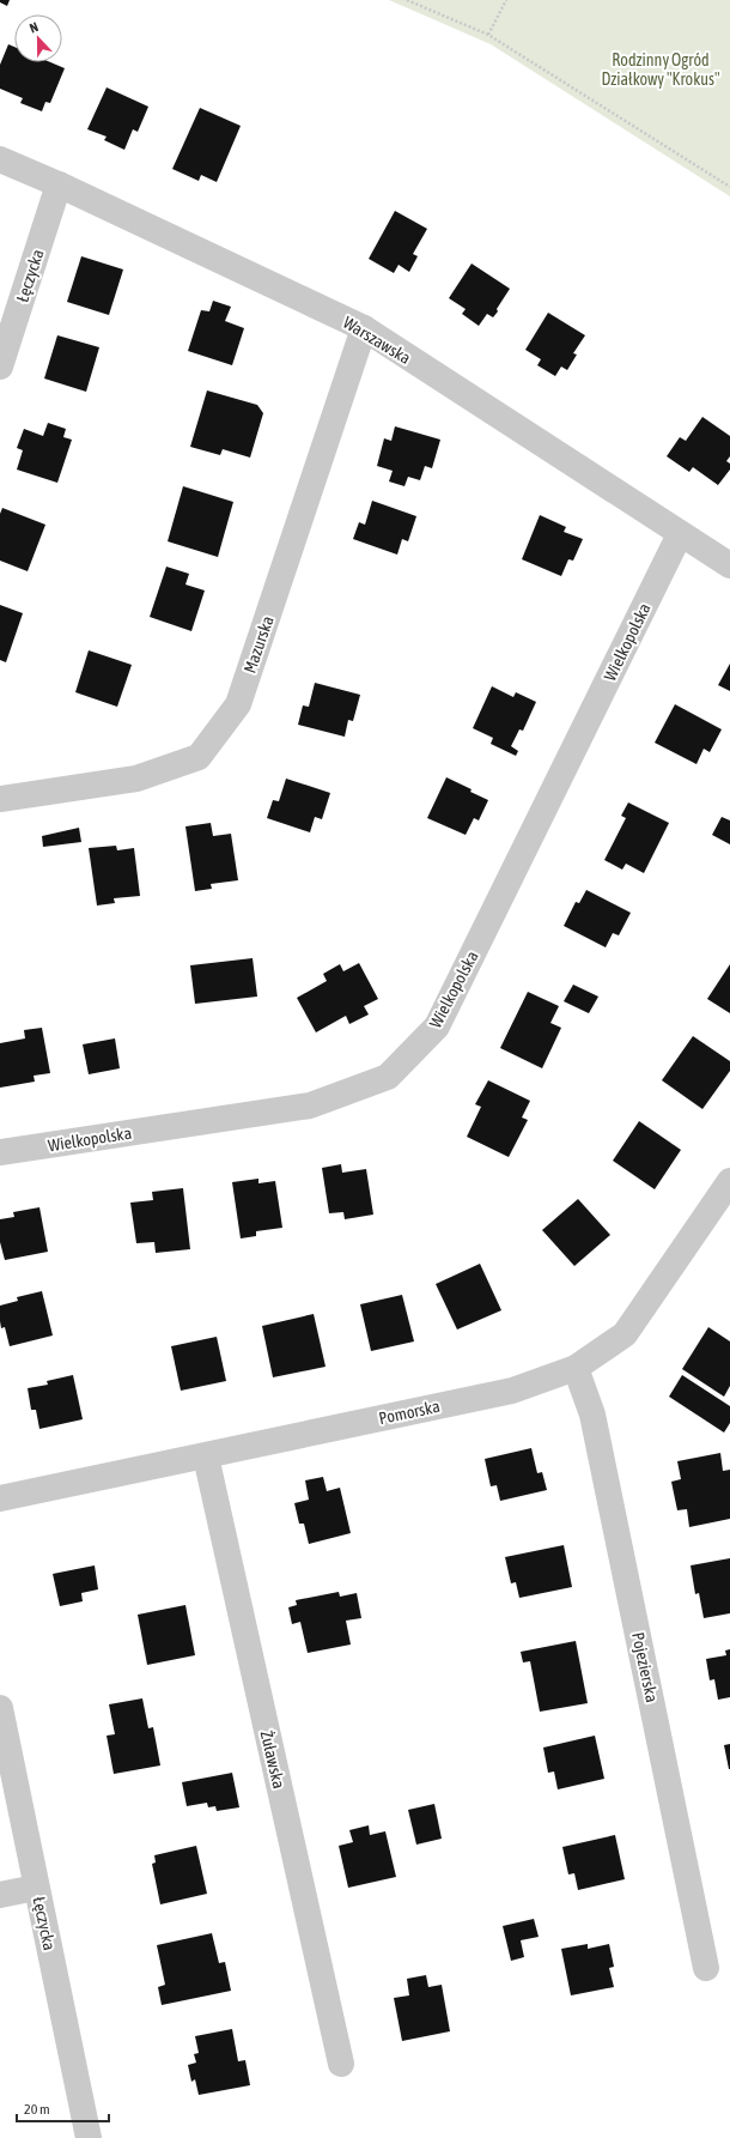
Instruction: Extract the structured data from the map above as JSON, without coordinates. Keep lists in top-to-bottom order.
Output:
{
  "streets": {
    "street": [
      "Łęczycka",
      "Warszawska",
      "Wielkopolska",
      "Mazurska",
      "Pomorska",
      "Pojezierska",
      "Żuławska"
    ]
  },
  "crossings": [
    ["Łęczycka", "Warszawska"],
    ["Warszawska", "Wielkopolska"],
    ["Warszawska", "Mazurska"],
    ["Pomorska", "Pojezierska"],
    ["Pomorska", "Żuławska"]
  ],
  "parks": ["Rodzinny Ogród Działkowy \"Krokus\""],
  "scale_bar": "20 m",
  "north": "top"
}
